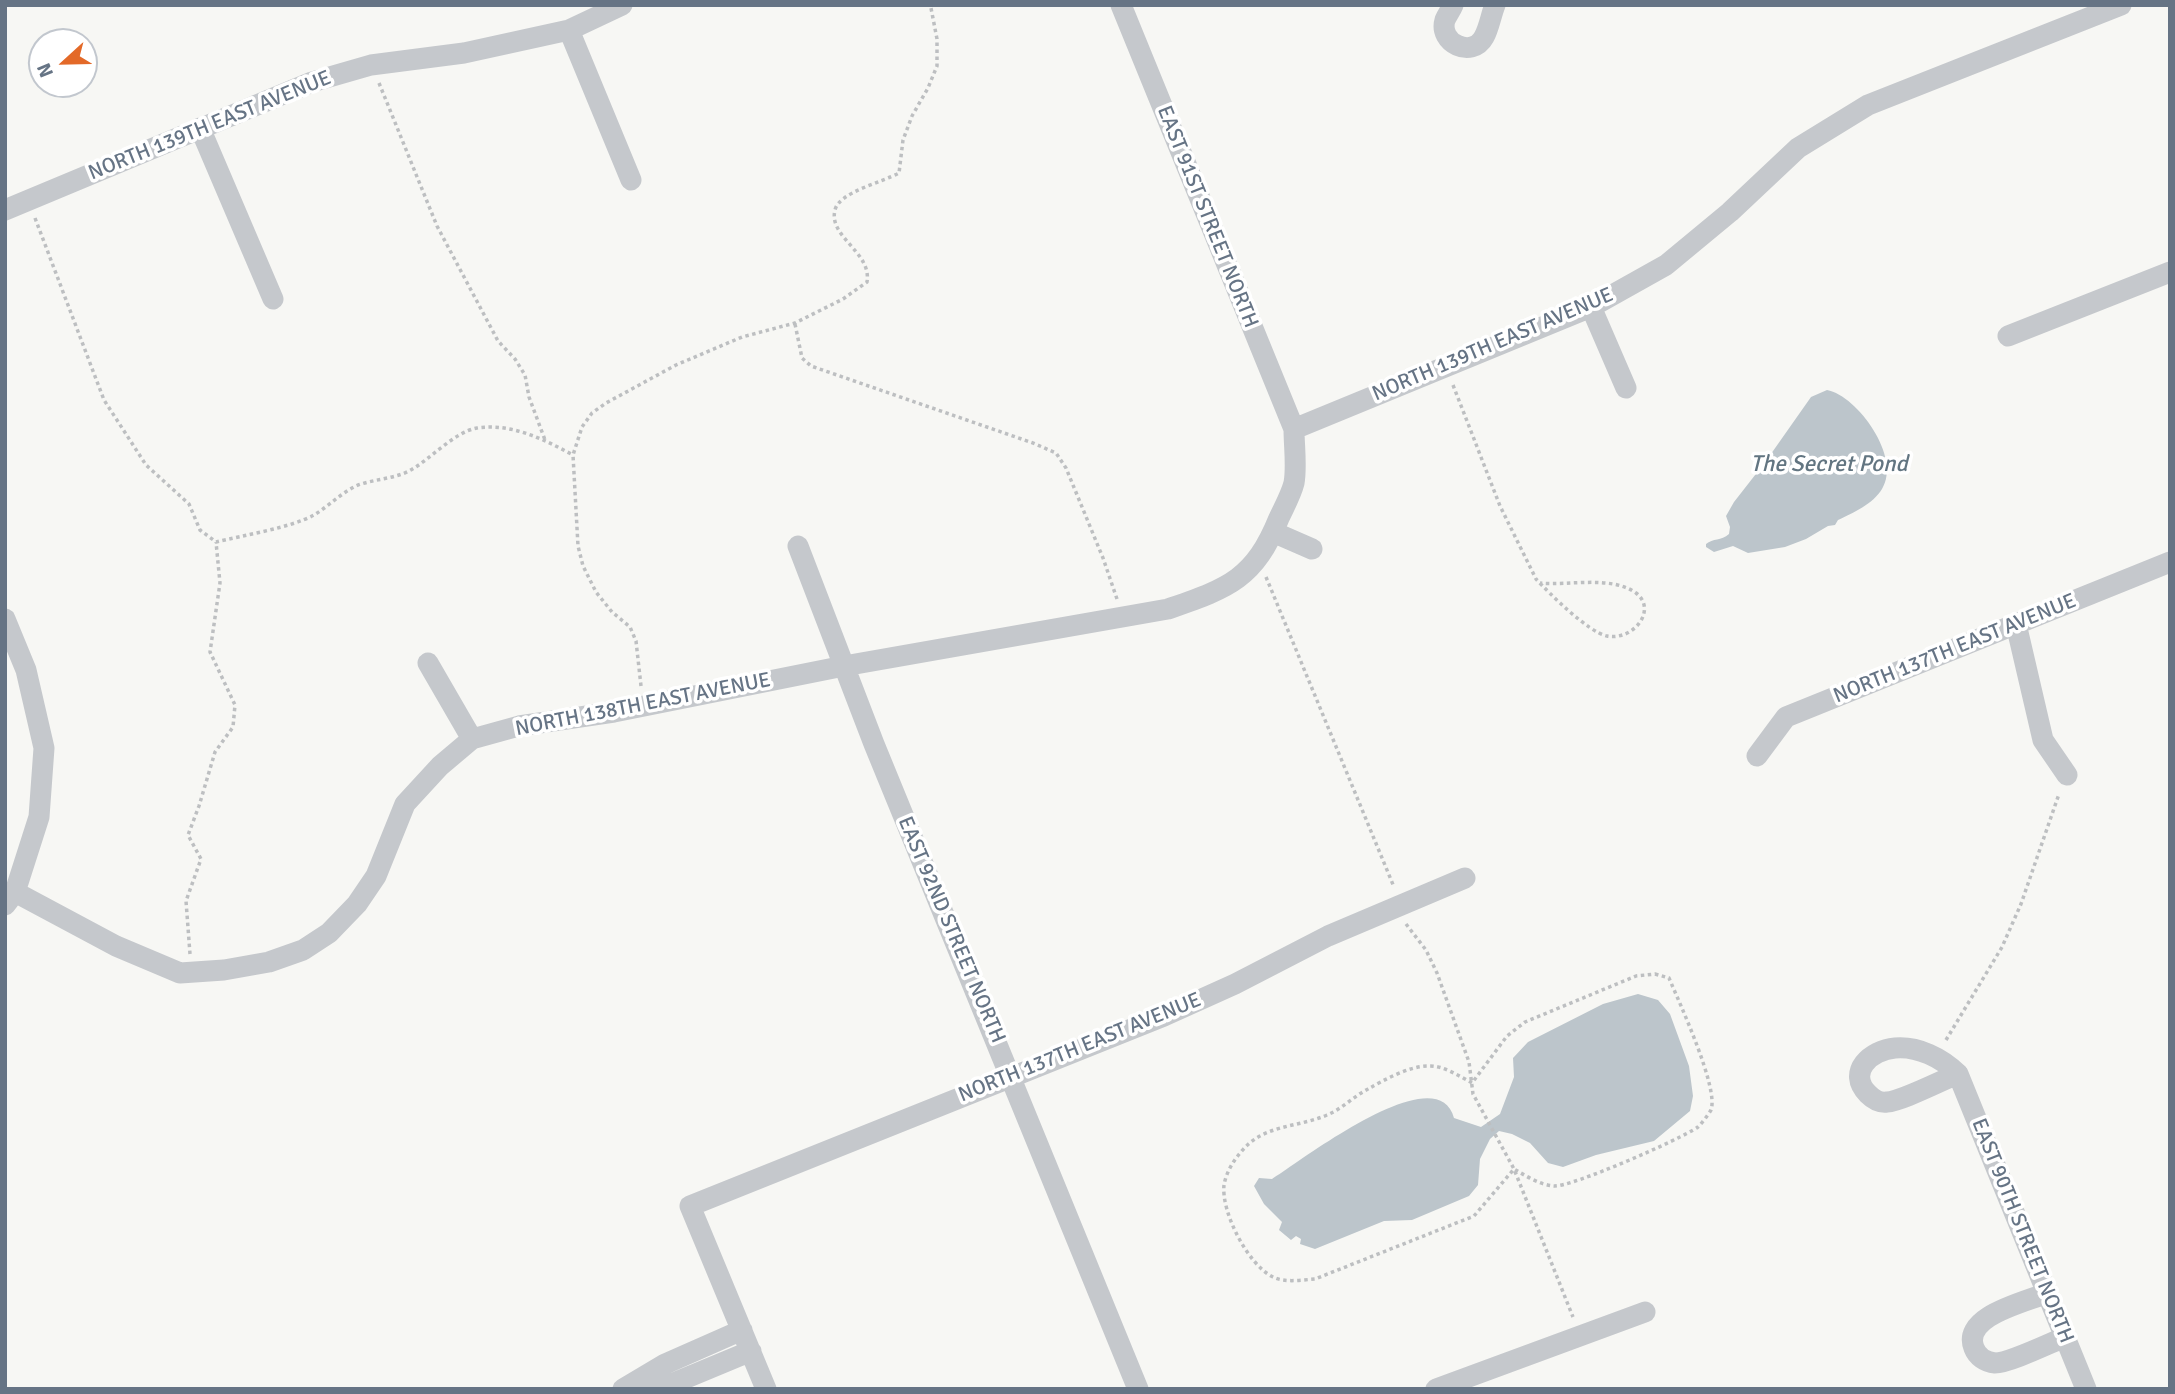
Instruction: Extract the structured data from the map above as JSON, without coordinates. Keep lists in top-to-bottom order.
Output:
{
  "streets": {
    "street": [
      "NORTH 139TH EAST AVENUE",
      "EAST 91ST STREET NORTH",
      "NORTH 137TH EAST AVENUE",
      "NORTH 138TH EAST AVENUE",
      "EAST 92ND STREET NORTH",
      "EAST 90TH STREET NORTH"
    ]
  },
  "crossings": [
    ["NORTH 139TH EAST AVENUE", "EAST 91ST STREET NORTH"],
    ["NORTH 139TH EAST AVENUE", "NORTH 138TH EAST AVENUE"],
    ["EAST 91ST STREET NORTH", "NORTH 138TH EAST AVENUE"],
    ["NORTH 137TH EAST AVENUE", "EAST 92ND STREET NORTH"],
    ["NORTH 138TH EAST AVENUE", "EAST 92ND STREET NORTH"]
  ],
  "water": ["The Secret Pond"],
  "north": "left"
}
